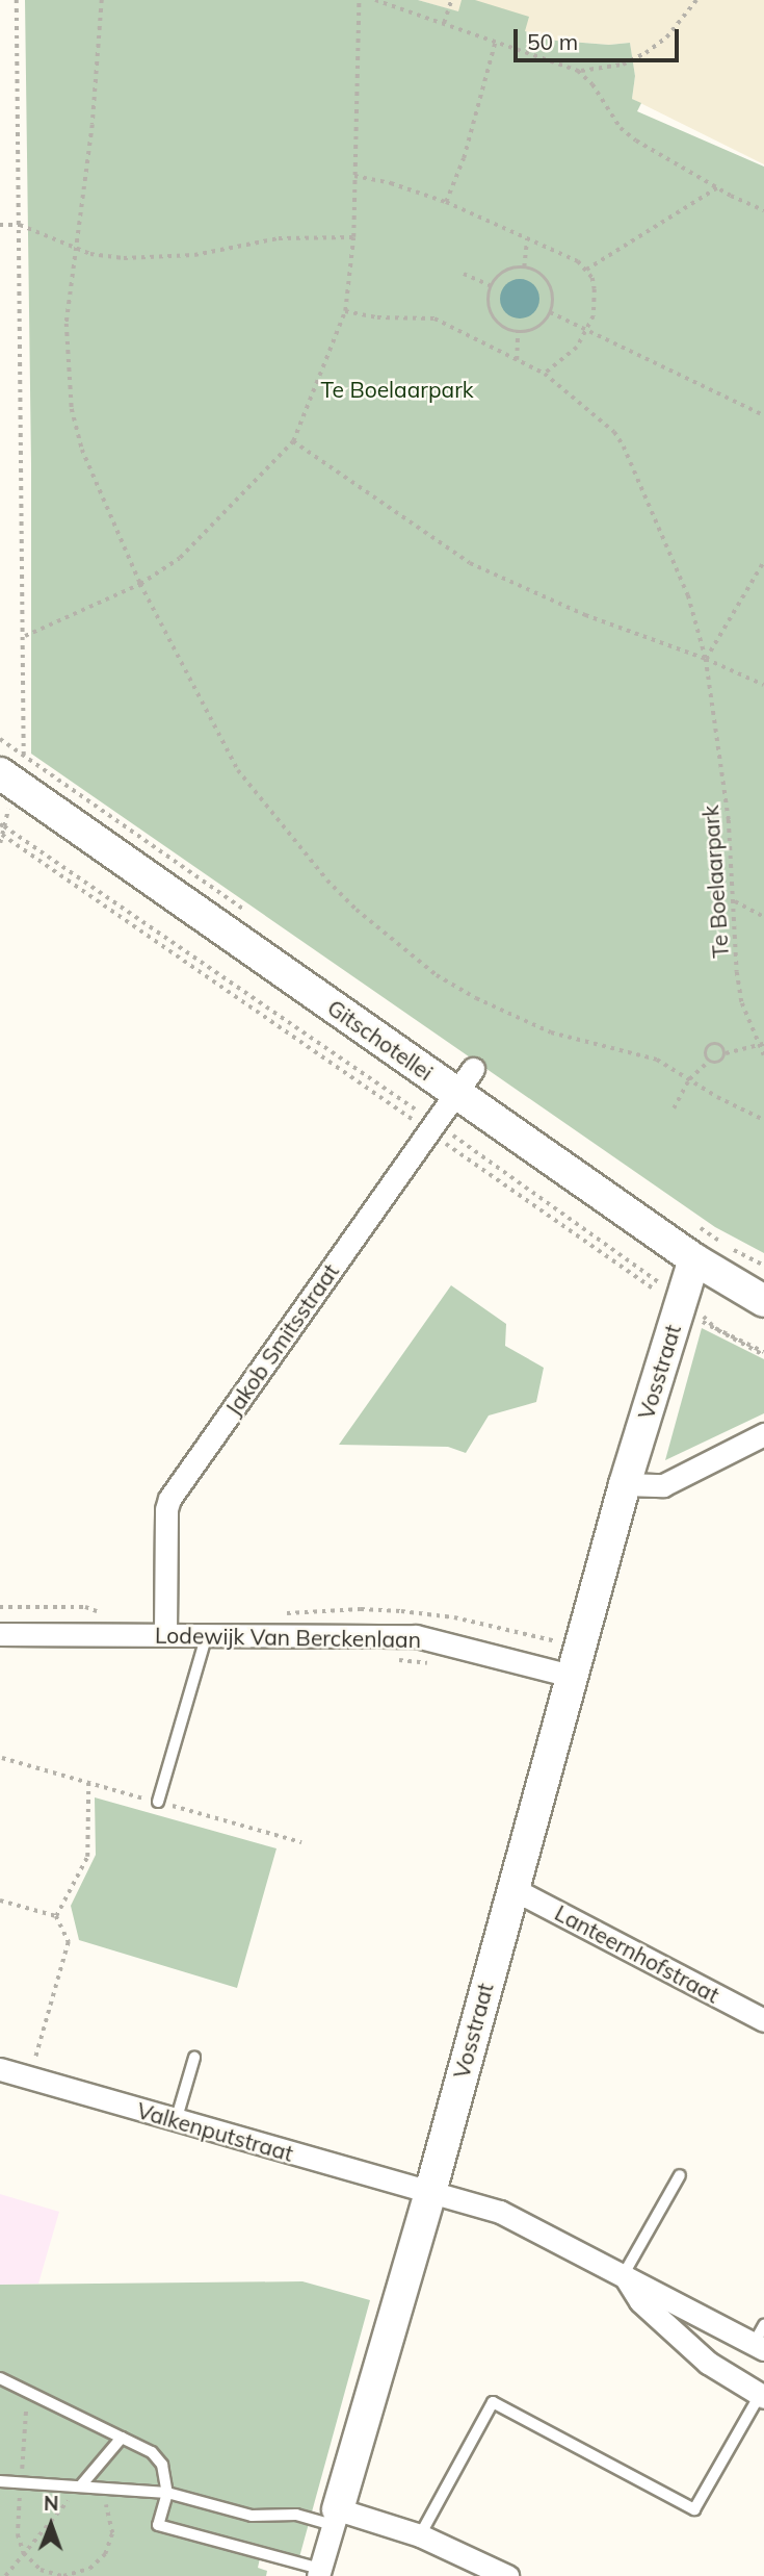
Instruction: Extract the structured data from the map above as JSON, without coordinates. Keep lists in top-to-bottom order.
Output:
{
  "streets": {
    "street": [
      "Gitschotellei",
      "Jakob Smitsstraat",
      "Vosstraat",
      "Lodewijk Van Berckenlaan",
      "Lanteernhofstraat",
      "Valkenputstraat"
    ],
    "path": ["Te Boelaarpark"]
  },
  "crossings": [
    ["Gitschotellei", "Jakob Smitsstraat"],
    ["Gitschotellei", "Vosstraat"],
    ["Jakob Smitsstraat", "Lodewijk Van Berckenlaan"],
    ["Vosstraat", "Lodewijk Van Berckenlaan"],
    ["Vosstraat", "Lanteernhofstraat"],
    ["Vosstraat", "Valkenputstraat"]
  ],
  "parks": ["Te Boelaarpark"],
  "scale_bar": "50 m",
  "north": "top"
}
